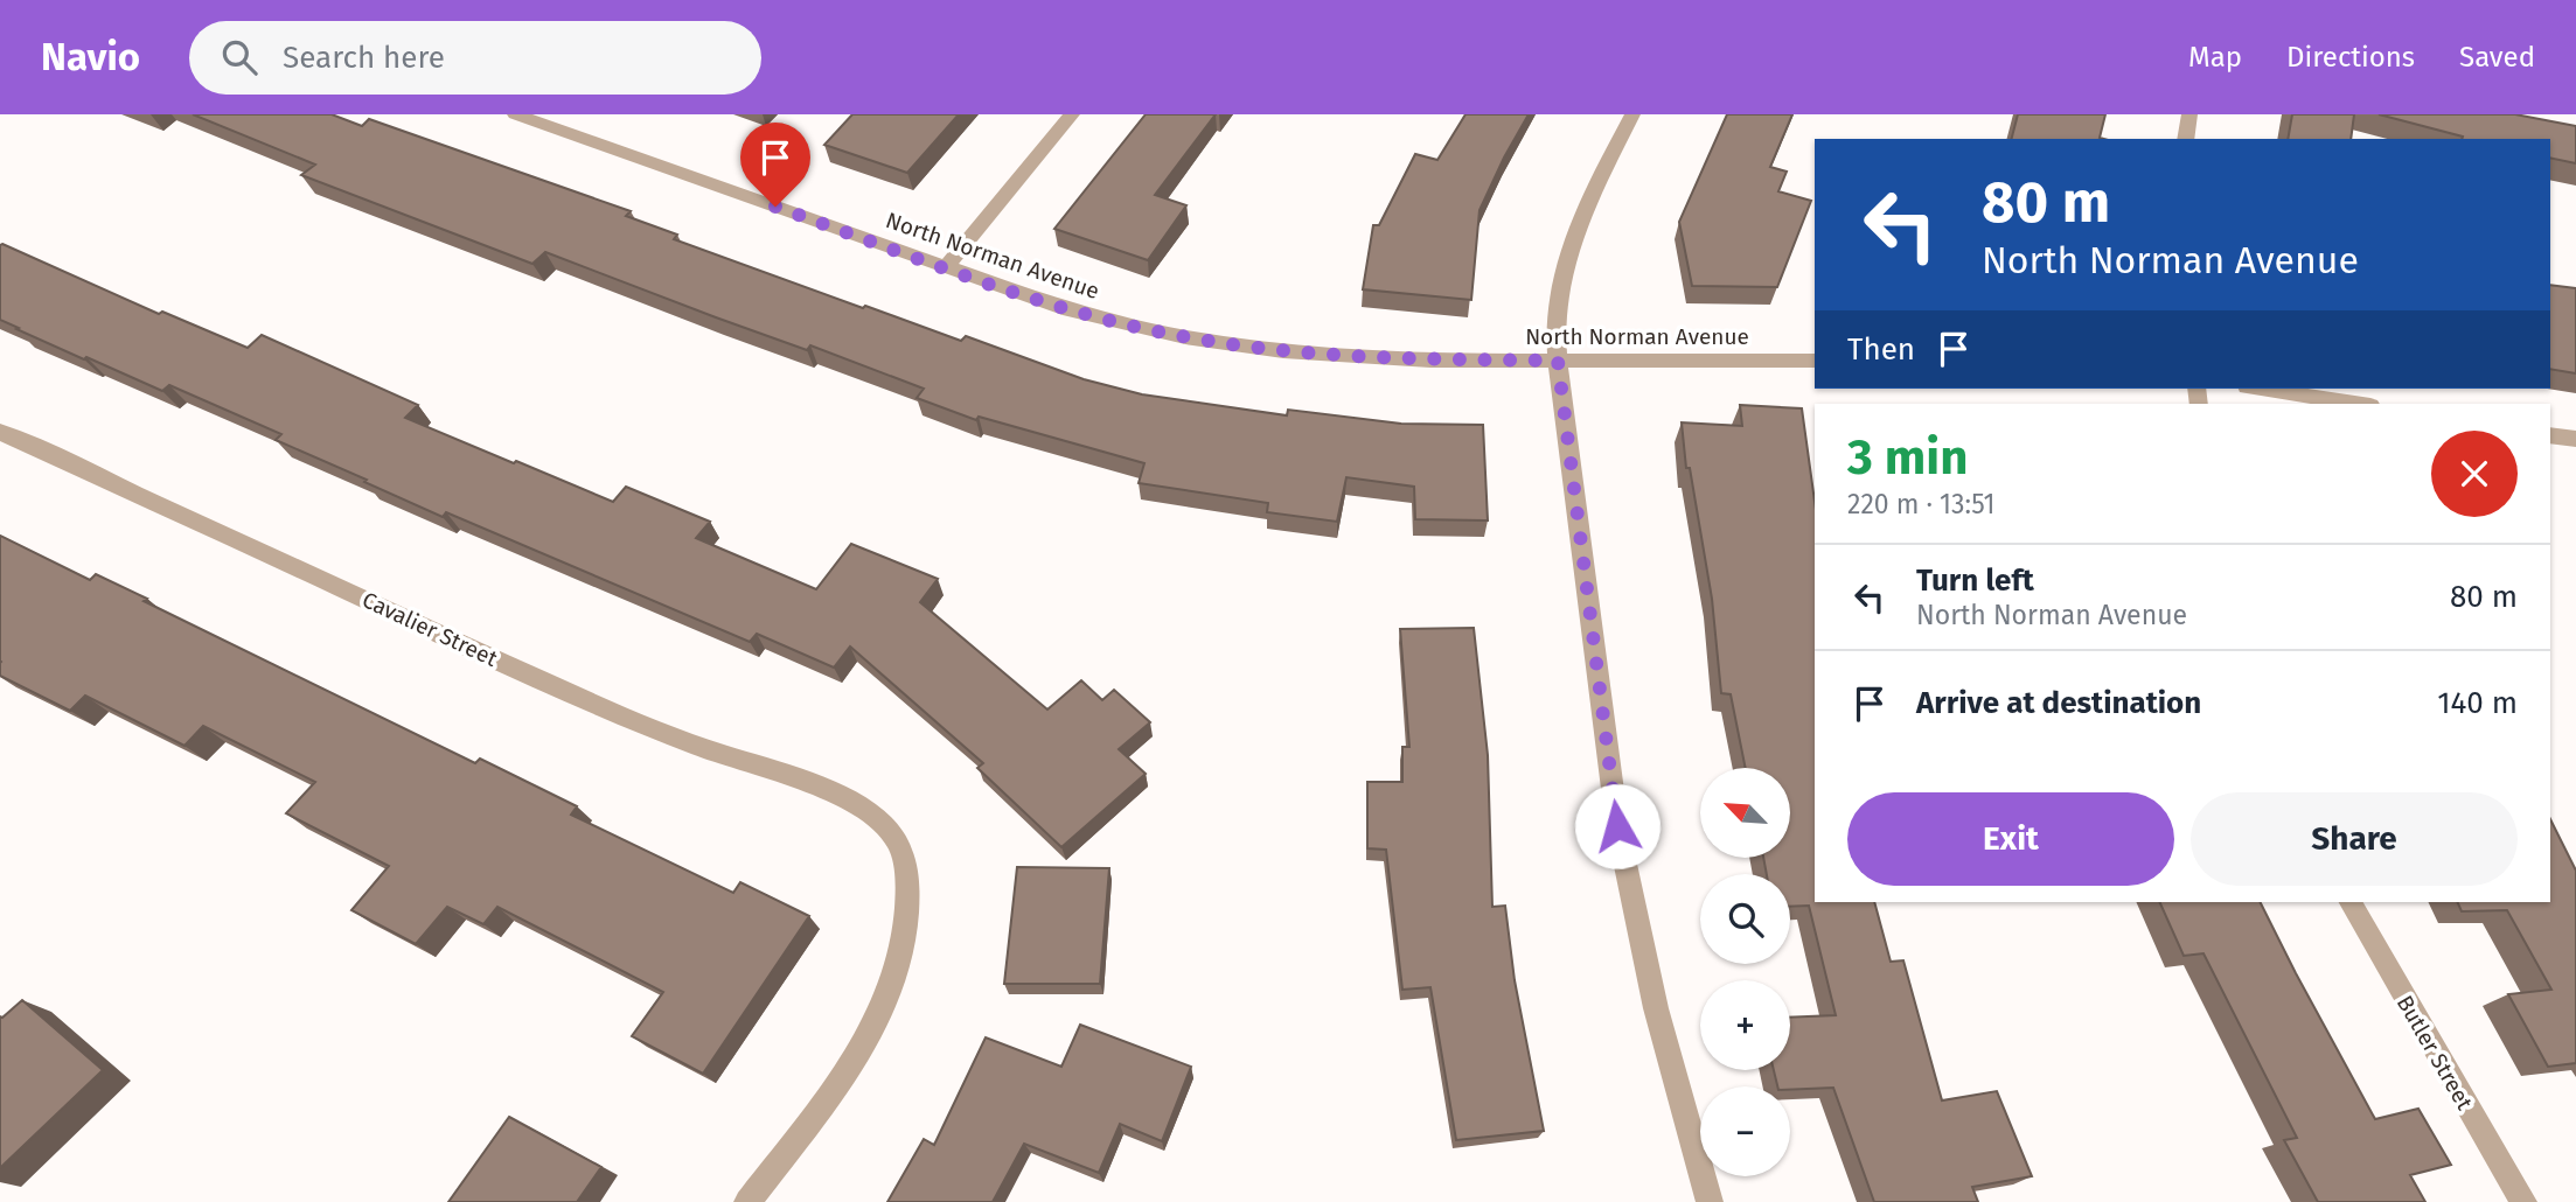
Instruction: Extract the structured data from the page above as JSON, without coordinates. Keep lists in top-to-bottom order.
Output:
{
  "streets": {
    "street": ["North Norman Avenue", "Cavalier Street", "Butler Street"]
  },
  "north": "top left",
  "page": {
    "header": "Navio",
    "search": "Search here",
    "nav": ["Map", "Directions", "Saved"],
    "turn": ["80 m", "North Norman Avenue"],
    "then": "Then",
    "heading": ["3 min", "220 m · 13:51"],
    "list": [
      {
        "name": "Turn left",
        "note": "North Norman Avenue",
        "value": "80 m"
      },
      {
        "name": "Arrive at destination",
        "value": "140 m"
      }
    ],
    "map_buttons": ["+", "−"],
    "buttons": ["Exit", "Share"]
  }
}
